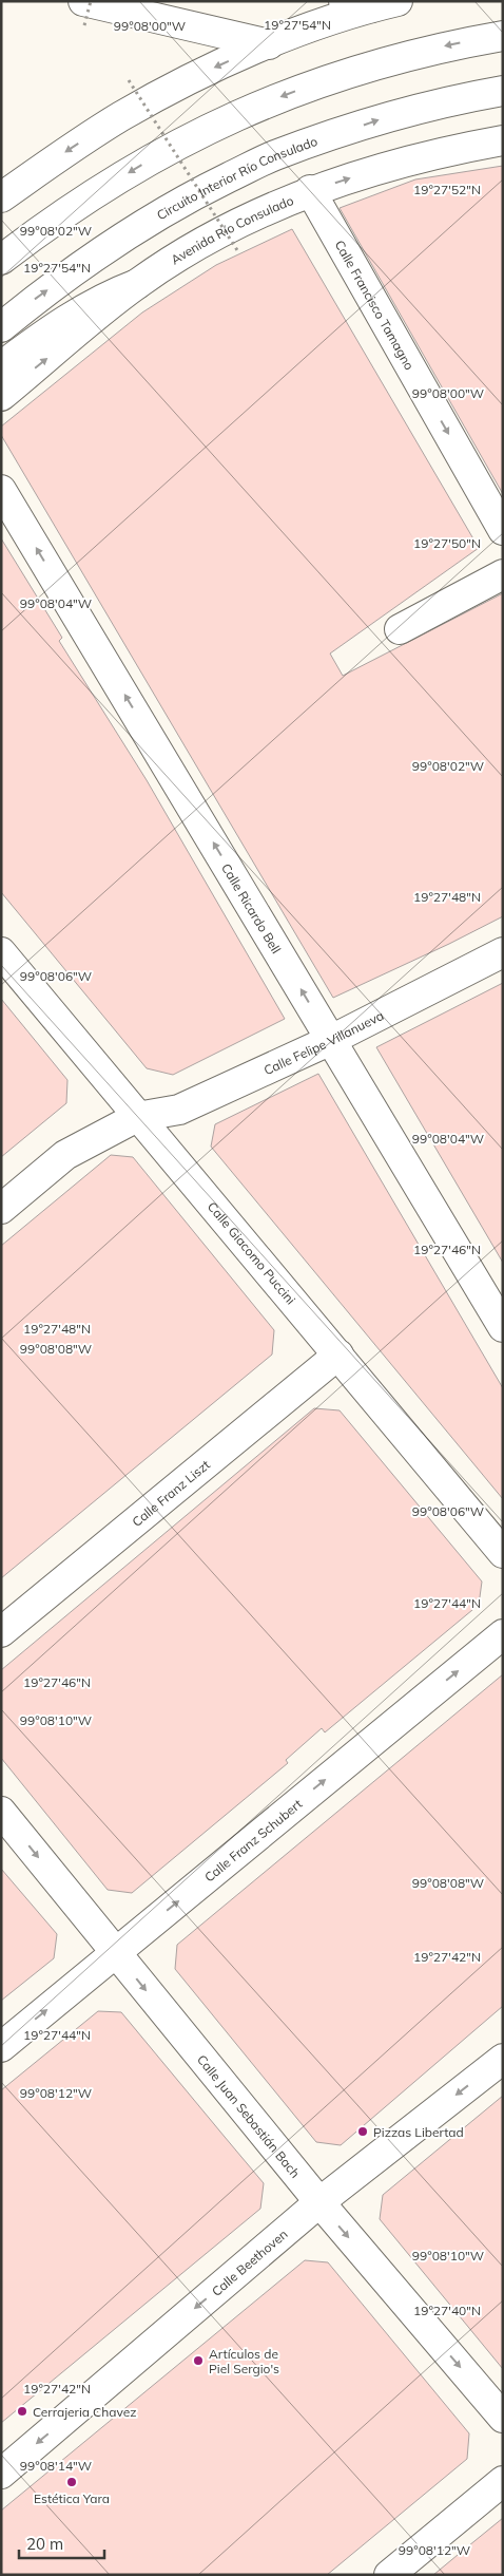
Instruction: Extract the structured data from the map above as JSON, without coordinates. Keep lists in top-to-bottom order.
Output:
{
  "streets": {
    "main road": [
      "Circuito Interior Río Consulado",
      "Avenida Río Consulado",
      "Calle Francisco Tamagno",
      "Calle Ricardo Bell",
      "Calle Felipe Villanueva",
      "Calle Giacomo Puccini",
      "Calle Franz Liszt",
      "Calle Franz Schubert",
      "Calle Juan Sebastián Bach",
      "Calle Beethoven"
    ]
  },
  "crossings": [
    ["Avenida Río Consulado", "Calle Francisco Tamagno"],
    ["Calle Ricardo Bell", "Calle Felipe Villanueva"],
    ["Calle Felipe Villanueva", "Calle Giacomo Puccini"],
    ["Calle Giacomo Puccini", "Calle Franz Liszt"],
    ["Calle Franz Schubert", "Calle Juan Sebastián Bach"],
    ["Calle Juan Sebastián Bach", "Calle Beethoven"]
  ],
  "one_way": [
    "Calle Francisco Tamagno",
    "Calle Ricardo Bell",
    "Calle Franz Schubert",
    "Calle Juan Sebastián Bach",
    "Calle Beethoven"
  ],
  "places": [
    "Pizzas Libertad",
    "Artículos de Piel Sergio's",
    "Cerrajeria Chavez",
    "Estética Yara"
  ],
  "scale_bar": "20 m",
  "coordinates": [
    "19°27'54\"N",
    "99°08'00\"W",
    "19°27'52\"N",
    "99°08'02\"W",
    "19°27'50\"N",
    "99°08'04\"W",
    "19°27'48\"N",
    "99°08'06\"W",
    "19°27'46\"N",
    "99°08'08\"W",
    "19°27'44\"N",
    "99°08'10\"W",
    "19°27'42\"N",
    "99°08'12\"W",
    "19°27'40\"N",
    "99°08'14\"W"
  ]
}
